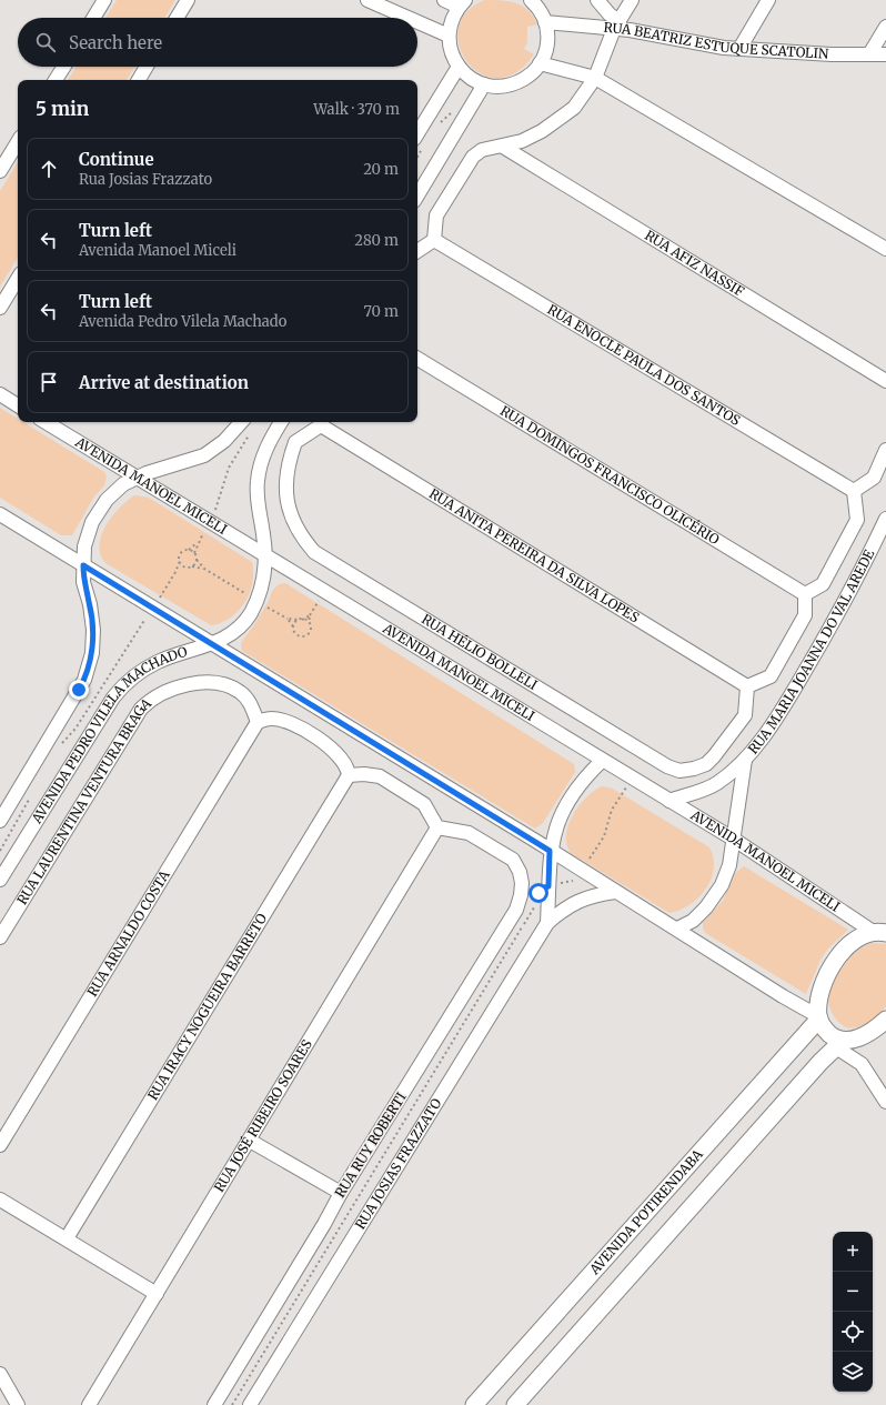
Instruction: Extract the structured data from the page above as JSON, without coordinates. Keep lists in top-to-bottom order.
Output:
{
  "streets": {
    "main road": ["AVENIDA POTIRENDABA"],
    "street": [
      "RUA BEATRIZ ESTUQUE SCATOLIN",
      "RUA AFIZ NASSIF",
      "RUA ENOCLE PAULA DOS SANTOS",
      "RUA DOMINGOS FRANCISCO OLICÉRIO",
      "AVENIDA MANOEL MICELI",
      "RUA ANITA PEREIRA DA SILVA LOPES",
      "RUA HÉLIO BOLLELI",
      "RUA MARIA JOANNA DO VAL AREDE",
      "AVENIDA PEDRO VILELA MACHADO",
      "RUA LAURENTINA VENTURA BRAGA",
      "RUA ARNALDO COSTA",
      "RUA IRACY NOGUEIRA BARRETO",
      "RUA JOSÉ RIBEIRO SOARES",
      "RUA RUY ROBERTI",
      "RUA JOSIAS FRAZZATO"
    ]
  },
  "crossings": [
    ["AVENIDA MANOEL MICELI", "RUA MARIA JOANNA DO VAL AREDE"],
    ["AVENIDA MANOEL MICELI", "AVENIDA PEDRO VILELA MACHADO"],
    ["AVENIDA MANOEL MICELI", "RUA JOSIAS FRAZZATO"],
    ["RUA ANITA PEREIRA DA SILVA LOPES", "RUA HÉLIO BOLLELI"],
    ["RUA LAURENTINA VENTURA BRAGA", "RUA ARNALDO COSTA"],
    ["RUA JOSÉ RIBEIRO SOARES", "RUA RUY ROBERTI"]
  ],
  "page": {
    "search": "Search here",
    "heading": ["5 min", "Walk · 370 m"],
    "list": [
      ["Continue", "Rua Josias Frazzato", "20 m"],
      ["Turn left", "Avenida Manoel Miceli", "280 m"],
      ["Turn left", "Avenida Pedro Vilela Machado", "70 m"],
      "Arrive at destination"
    ],
    "map_buttons": ["+", "−"]
  }
}
